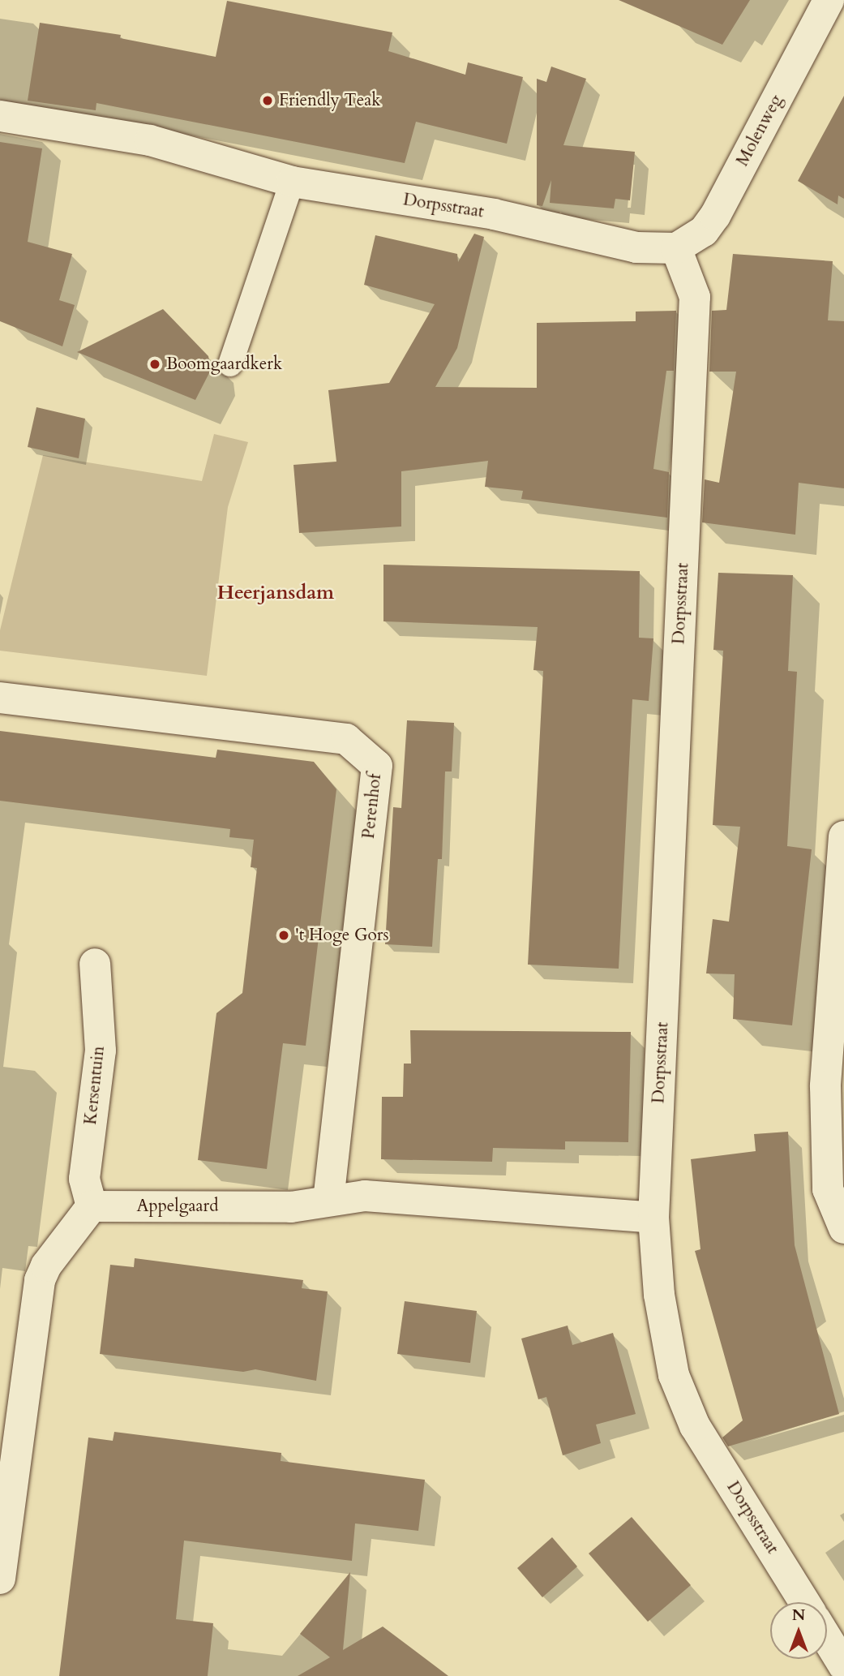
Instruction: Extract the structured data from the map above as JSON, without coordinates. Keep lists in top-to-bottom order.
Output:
{
  "streets": {
    "street": [
      "Molenweg",
      "Dorpsstraat",
      "Perenhof",
      "Kersentuin",
      "Appelgaard"
    ]
  },
  "crossings": [
    ["Molenweg", "Dorpsstraat"],
    ["Dorpsstraat", "Appelgaard"],
    ["Perenhof", "Appelgaard"],
    ["Kersentuin", "Appelgaard"]
  ],
  "districts": ["Heerjansdam"],
  "places": ["Friendly Teak", "Boomgaardkerk", "'t Hoge Gors"],
  "north": "top"
}
